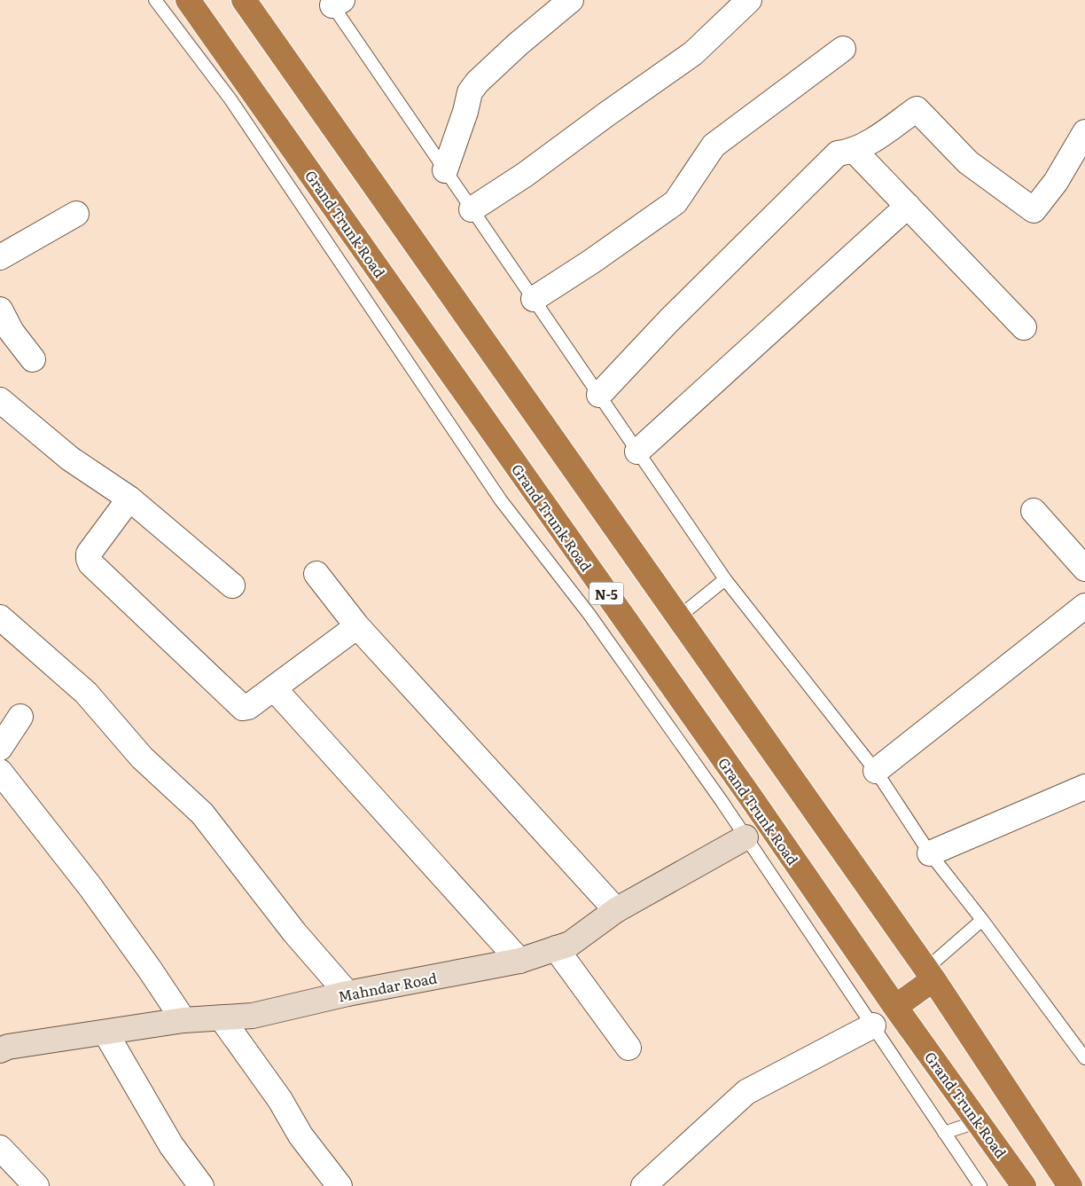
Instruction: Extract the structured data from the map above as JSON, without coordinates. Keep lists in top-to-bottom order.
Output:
{
  "streets": {
    "highway": ["Grand Trunk Road", "N-5"],
    "street": ["Mahndar Road"]
  }
}
